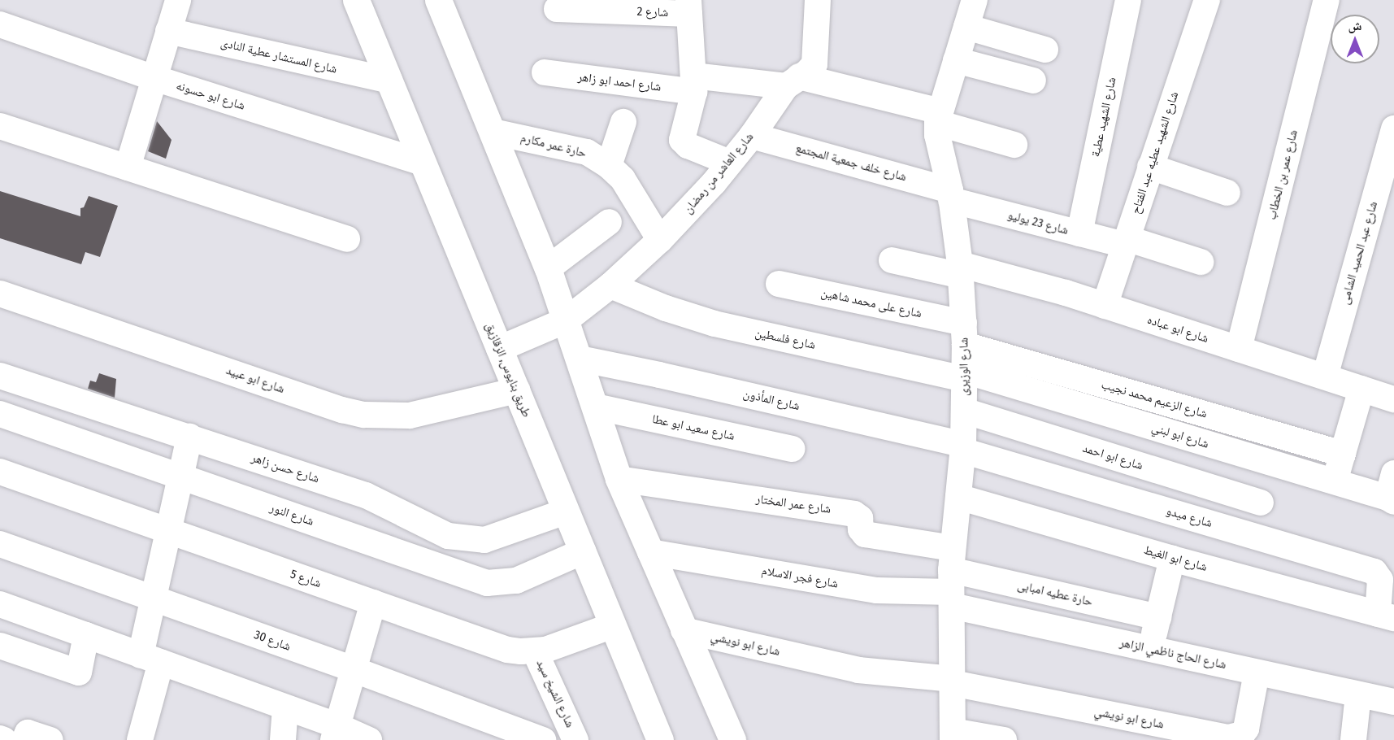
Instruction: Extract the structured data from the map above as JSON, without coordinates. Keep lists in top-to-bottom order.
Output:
{
  "streets": {
    "main road": ["طريق بنايوس, الزقازيق"],
    "street": [
      "شارع 2",
      "شارع المستشار عطية النادى",
      "شارع احمد ابو زاهر",
      "شارع ابو حسونه",
      "شارع الشهيد عطية",
      "حارة عمر مكارم",
      "شارع الشهيد عطيه عبد الفتاح",
      "شارع خلف جمعية المجتمع",
      "شارع العاشر من رمضان",
      "شارع عمر بن الخطاب",
      "شارع 23 يوليو",
      "شارع عبد الحميد الشامى",
      "شارع على محمد شاهين",
      "شارع ابو عباده",
      "شارع فلسطين",
      "شارع الوزيرى",
      "شارع ابو عبيد",
      "شارع الزعيم محمد نجيب",
      "شارع المأذون",
      "شارع سعيد ابو عطا",
      "شارع ابو لبني",
      "شارع ابو احمد",
      "شارع حسن زاهر",
      "شارع عمر المختار",
      "شارع النور",
      "شارع ميدو",
      "شارع ابو الغيط",
      "شارع فجر الاسلام",
      "شارع 5",
      "حارة عطيه امبابى",
      "شارع 30",
      "شارع ابو نويشي",
      "شارع الحاج ناظمي الزاهر",
      "شارع الشيخ سيد"
    ]
  },
  "crossings": [
    ["شارع المستشار عطية النادى", "طريق بنايوس, الزقازيق"],
    ["شارع احمد ابو زاهر", "شارع العاشر من رمضان"],
    ["شارع احمد ابو زاهر", "شارع الوزيرى"],
    ["شارع ابو حسونه", "طريق بنايوس, الزقازيق"],
    ["شارع الشهيد عطية", "شارع 23 يوليو"],
    ["حارة عمر مكارم", "شارع العاشر من رمضان"],
    ["شارع الشهيد عطيه عبد الفتاح", "شارع 23 يوليو"],
    ["شارع الشهيد عطيه عبد الفتاح", "شارع ابو عباده"],
    ["شارع خلف جمعية المجتمع", "شارع العاشر من رمضان"],
    ["شارع خلف جمعية المجتمع", "شارع 23 يوليو"],
    ["شارع خلف جمعية المجتمع", "شارع الوزيرى"],
    ["شارع العاشر من رمضان", "شارع فلسطين"],
    ["شارع العاشر من رمضان", "طريق بنايوس, الزقازيق"],
    ["شارع عمر بن الخطاب", "شارع ابو عباده"],
    ["شارع 23 يوليو", "شارع الوزيرى"],
    ["شارع عبد الحميد الشامى", "شارع ابو عباده"],
    ["شارع على محمد شاهين", "شارع الوزيرى"],
    ["شارع على محمد شاهين", "شارع الزعيم محمد نجيب"],
    ["شارع ابو عباده", "شارع الوزيرى"],
    ["شارع فلسطين", "شارع الوزيرى"],
    ["شارع فلسطين", "شارع ابو لبني"],
    ["شارع الوزيرى", "شارع الزعيم محمد نجيب"],
    ["شارع الوزيرى", "شارع المأذون"],
    ["شارع الوزيرى", "شارع ابو لبني"],
    ["شارع الوزيرى", "شارع ابو احمد"],
    ["شارع الوزيرى", "شارع عمر المختار"],
    ["شارع الوزيرى", "شارع ميدو"],
    ["شارع الوزيرى", "شارع ابو الغيط"],
    ["شارع الوزيرى", "شارع فجر الاسلام"],
    ["شارع الوزيرى", "حارة عطيه امبابى"],
    ["شارع الوزيرى", "شارع ابو نويشي"],
    ["شارع الوزيرى", "شارع الحاج ناظمي الزاهر"],
    ["طريق بنايوس, الزقازيق", "شارع ابو عبيد"],
    ["طريق بنايوس, الزقازيق", "شارع حسن زاهر"],
    ["طريق بنايوس, الزقازيق", "شارع النور"],
    ["طريق بنايوس, الزقازيق", "شارع 5"],
    ["شارع المأذون", "شارع ميدو"],
    ["شارع عمر المختار", "شارع فجر الاسلام"],
    ["شارع عمر المختار", "حارة عطيه امبابى"],
    ["شارع عمر المختار", "شارع الحاج ناظمي الزاهر"],
    ["شارع ميدو", "شارع ابو الغيط"],
    ["شارع فجر الاسلام", "حارة عطيه امبابى"],
    ["شارع فجر الاسلام", "شارع الحاج ناظمي الزاهر"],
    ["شارع 5", "شارع الشيخ سيد"],
    ["حارة عطيه امبابى", "شارع الحاج ناظمي الزاهر"],
    ["شارع ابو نويشي", "شارع الحاج ناظمي الزاهر"]
  ],
  "north": "top"
}
